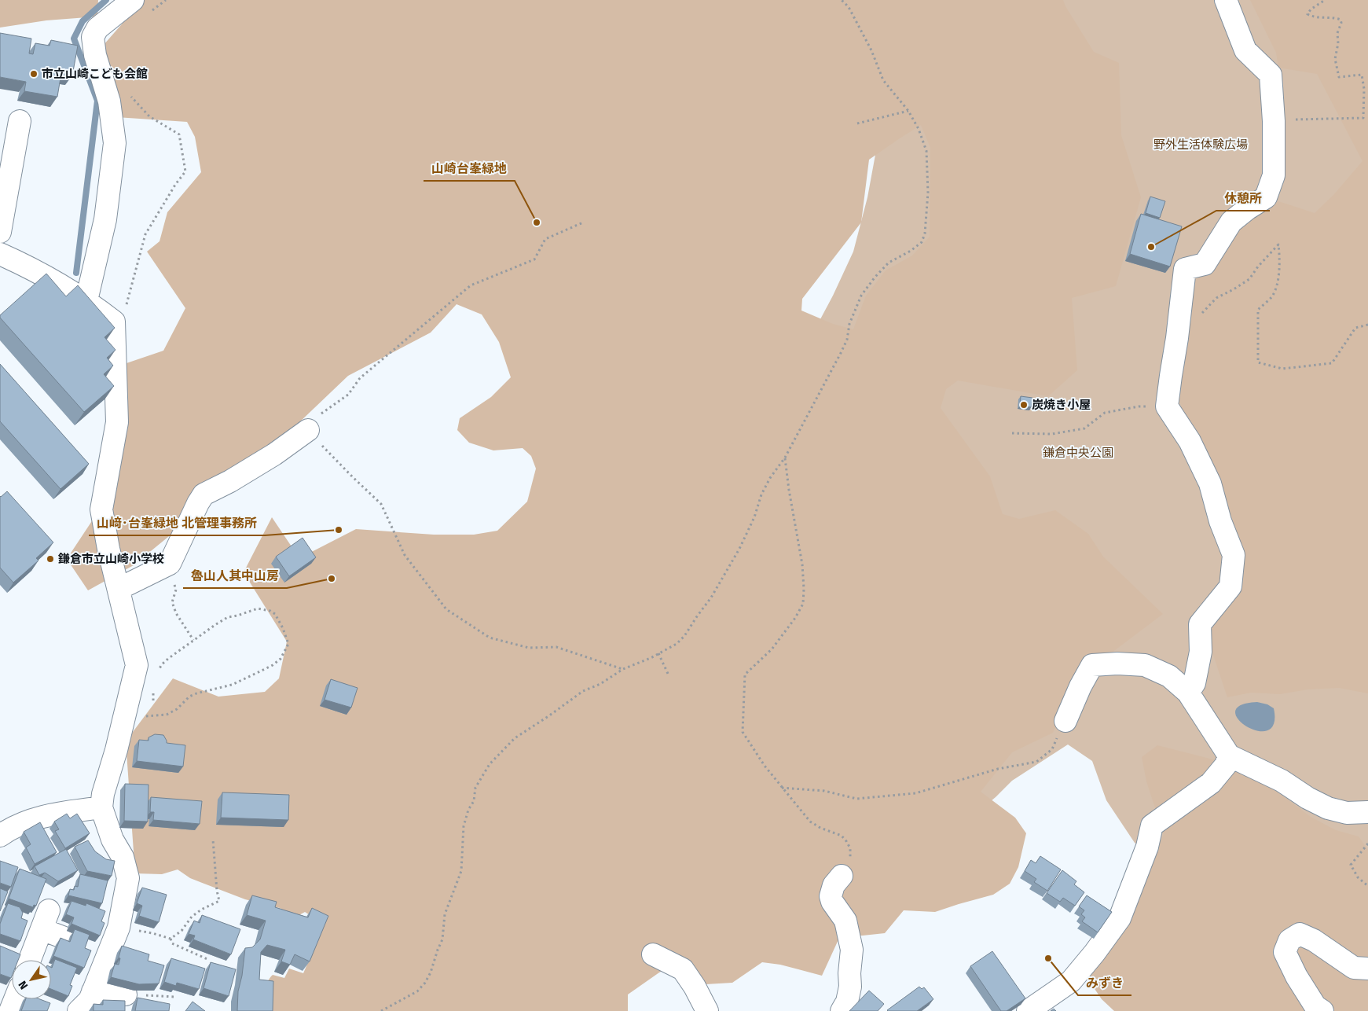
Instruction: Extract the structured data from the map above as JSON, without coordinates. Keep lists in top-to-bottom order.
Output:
{
  "parks": ["野外生活体験広場", "鎌倉中央公園"],
  "places": [
    "市立山崎こども会館",
    "山崎台峯緑地",
    "休憩所",
    "炭焼き小屋",
    "山﨑･台峯緑地 北管理事務所",
    "鎌倉市立山崎小学校",
    "魯山人其中山房",
    "みずき"
  ],
  "north": "bottom left"
}
